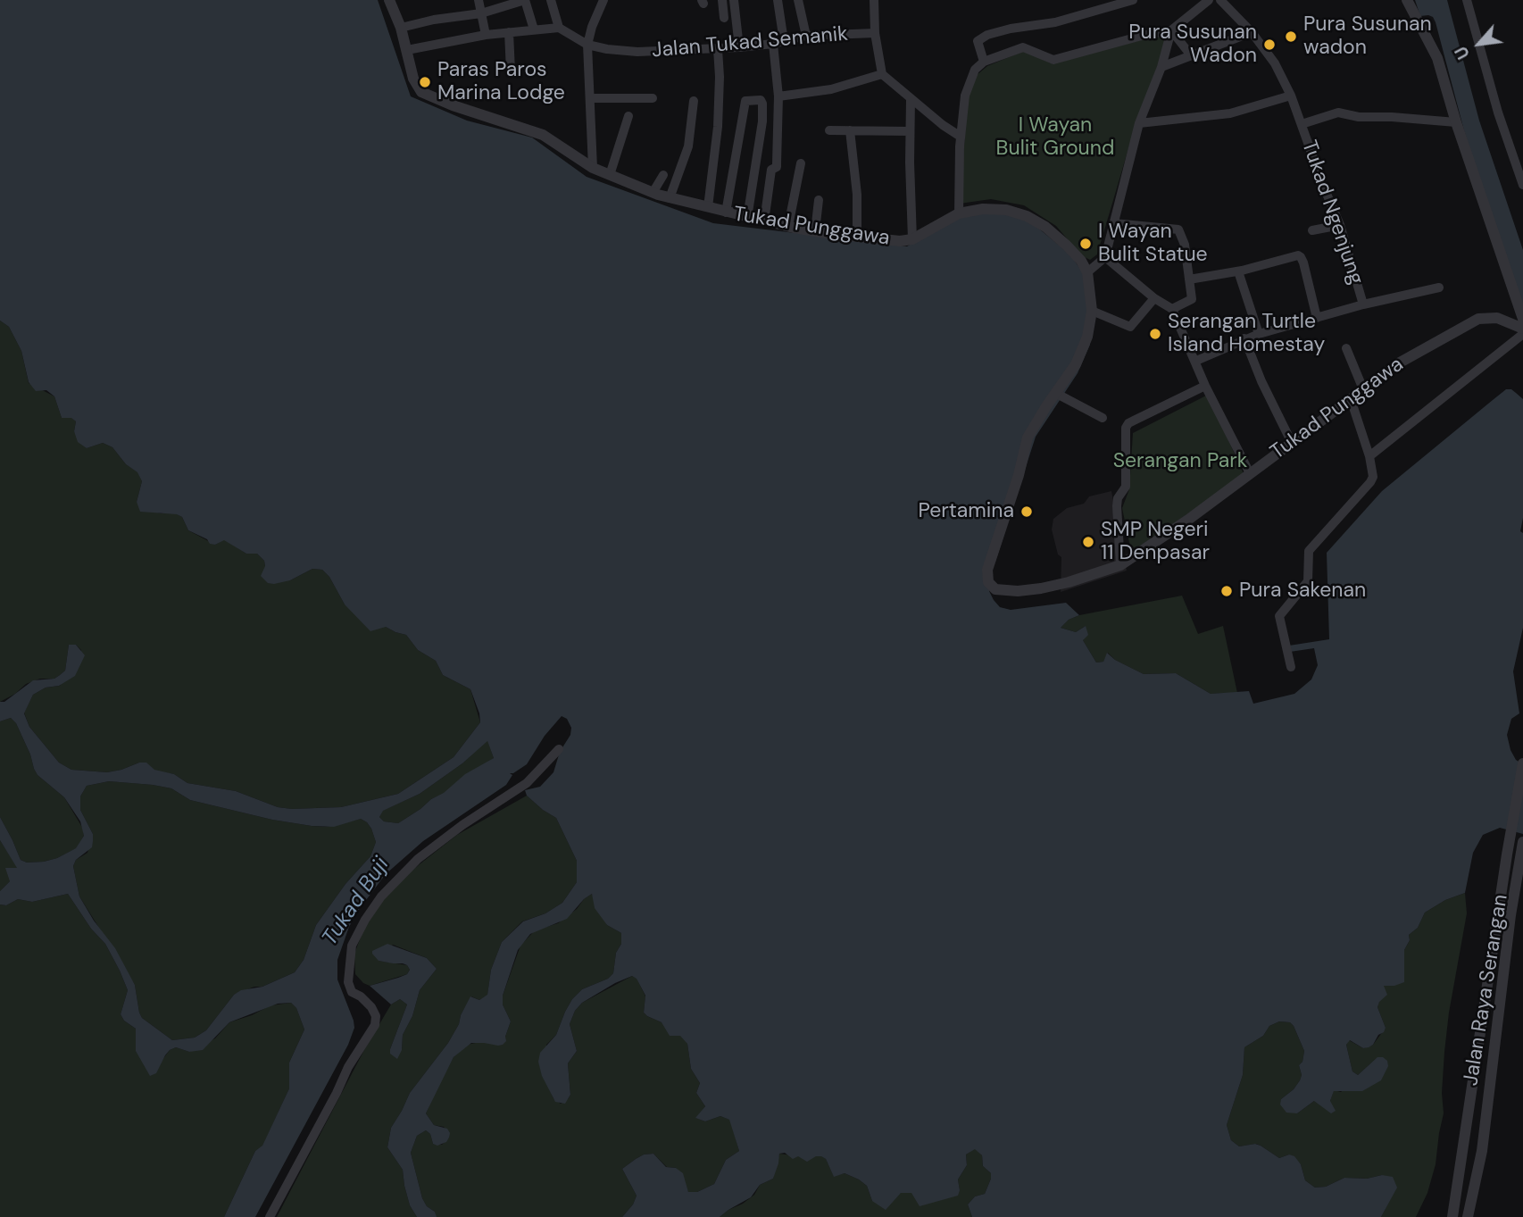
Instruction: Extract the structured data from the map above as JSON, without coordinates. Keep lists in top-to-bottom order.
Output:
{
  "streets": {
    "street": [
      "Jalan Tukad Semanik",
      "Tukad Ngenjung",
      "Tukad Punggawa",
      "Jalan Raya Serangan"
    ]
  },
  "water": ["Tukad Buji"],
  "parks": ["I Wayan Bulit Ground", "Serangan Park"],
  "places": [
    "Pura Susunan wadon",
    "Pura Susunan Wadon",
    "Paras Paros Marina Lodge",
    "I Wayan Bulit Statue",
    "Serangan Turtle Island Homestay",
    "Pertamina",
    "SMP Negeri 11 Denpasar",
    "Pura Sakenan"
  ],
  "north": "bottom left"
}
